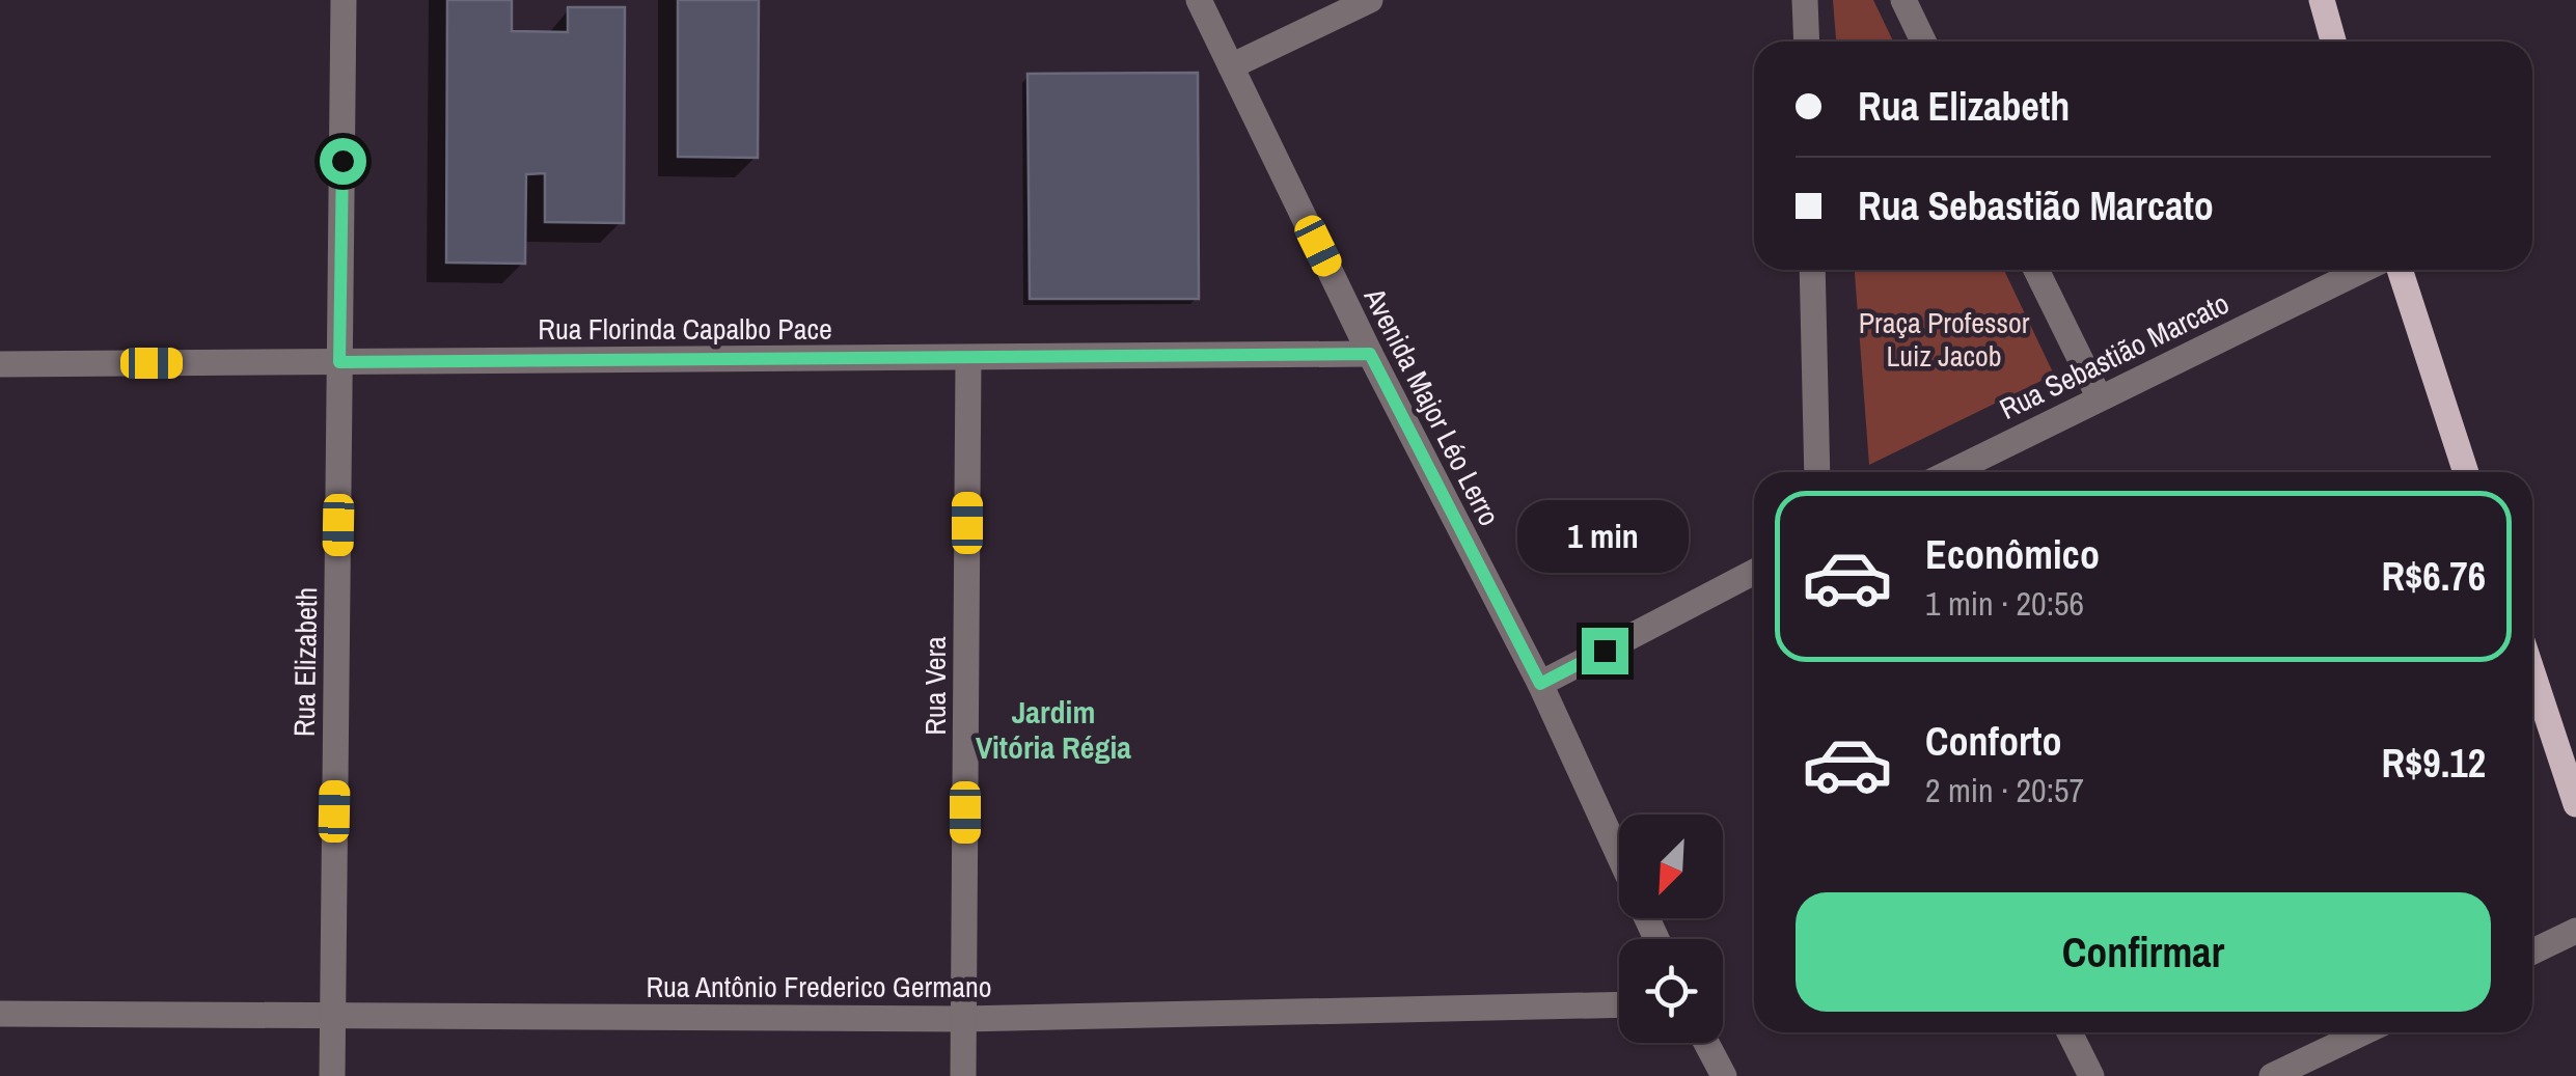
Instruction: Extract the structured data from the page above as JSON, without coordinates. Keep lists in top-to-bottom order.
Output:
{
  "streets": {
    "street": [
      "Rua Florinda Capalbo Pace",
      "Rua Sebastião Marcato",
      "Avenida Major Léo Lerro",
      "Rua Elizabeth",
      "Rua Vera",
      "Rua Antônio Frederico Germano"
    ]
  },
  "crossings": [
    ["Rua Florinda Capalbo Pace", "Avenida Major Léo Lerro"],
    ["Rua Florinda Capalbo Pace", "Rua Elizabeth"],
    ["Rua Florinda Capalbo Pace", "Rua Vera"],
    ["Rua Elizabeth", "Rua Antônio Frederico Germano"],
    ["Rua Vera", "Rua Antônio Frederico Germano"]
  ],
  "districts": ["Jardim Vitória Régia"],
  "parks": ["Praça Professor Luiz Jacob"],
  "north": "bottom left",
  "page": {
    "banner": ["Rua Elizabeth", "Rua Sebastião Marcato"],
    "list": [
      {
        "name": "Econômico",
        "note": "1 min · 20:56",
        "value": "R$6.76"
      },
      {
        "name": "Conforto",
        "note": "2 min · 20:57",
        "value": "R$9.12"
      }
    ],
    "bubble": "1 min",
    "buttons": "Confirmar"
  }
}
